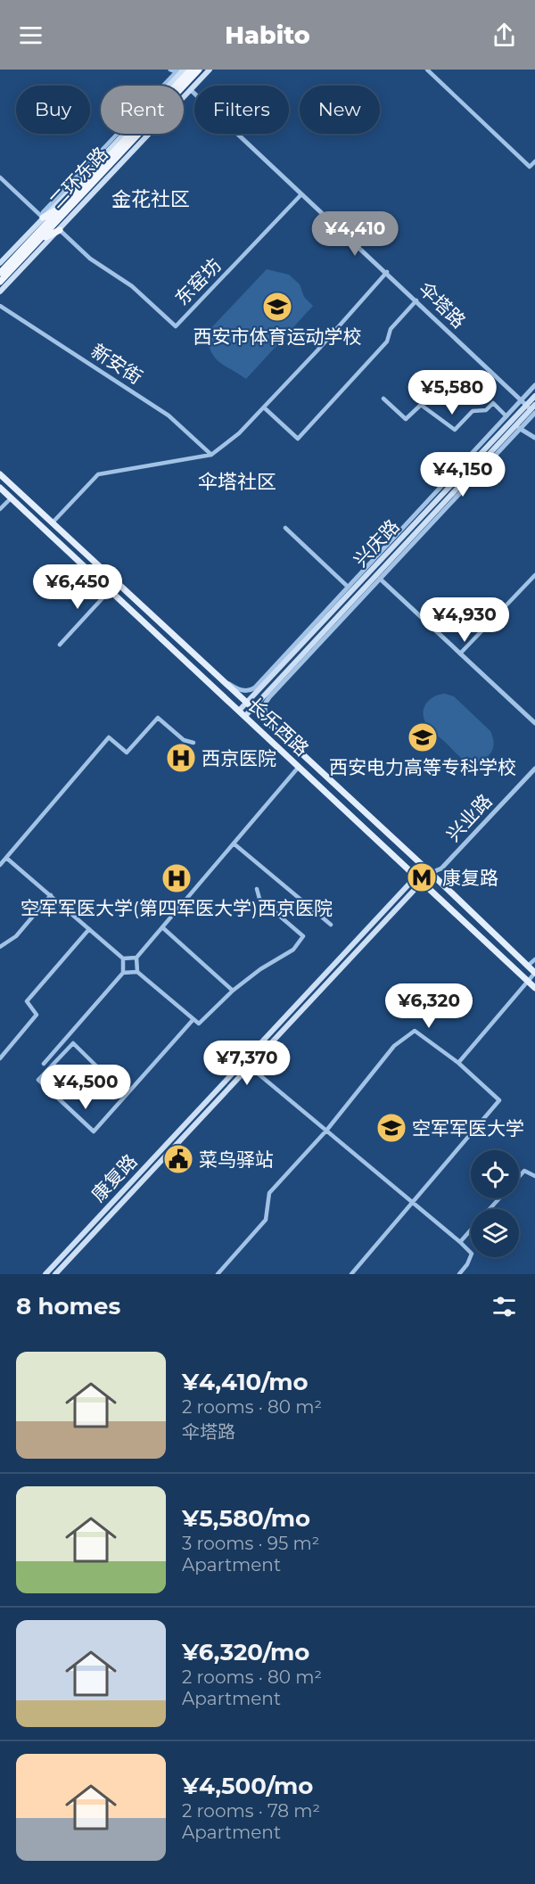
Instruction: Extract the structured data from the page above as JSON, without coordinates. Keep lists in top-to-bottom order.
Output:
{
  "streets": {
    "highway": ["二环东路"],
    "main road": ["兴庆路", "长乐西路", "康复路"],
    "street": [
      "东窑坊",
      "伞塔路",
      "新安街",
      "兴业路"
    ]
  },
  "crossings": [
    ["东窑坊", "伞塔路"],
    ["伞塔路", "兴庆路"],
    ["兴庆路", "长乐西路"],
    ["长乐西路", "兴业路"],
    ["长乐西路", "康复路"],
    ["兴业路", "康复路"]
  ],
  "districts": ["金花社区", "伞塔社区"],
  "places": {
    "school or university": ["西安市体育运动学校", "西安电力高等专科学校", "空军军医大学"],
    "hospital": ["西京医院", "空军军医大学(第四军医大学)西京医院"],
    "metro station": ["康复路"],
    "public building": ["菜鸟驿站"]
  },
  "page": {
    "header": "Habito",
    "chip": [
      "Buy",
      "Rent",
      "Filters",
      "New"
    ],
    "price": [
      "¥4,410",
      "¥5,580",
      "¥4,150",
      "¥6,450",
      "¥4,930",
      "¥6,320",
      "¥7,370",
      "¥4,500"
    ],
    "heading": "8 homes",
    "list": [
      {
        "name": "¥4,410/mo",
        "note": "2 rooms · 80 m² · 伞塔路"
      },
      {
        "name": "¥5,580/mo",
        "note": "3 rooms · 95 m² · Apartment"
      },
      {
        "name": "¥6,320/mo",
        "note": "2 rooms · 80 m² · Apartment"
      },
      {
        "name": "¥4,500/mo",
        "note": "2 rooms · 78 m² · Apartment"
      }
    ]
  }
}
